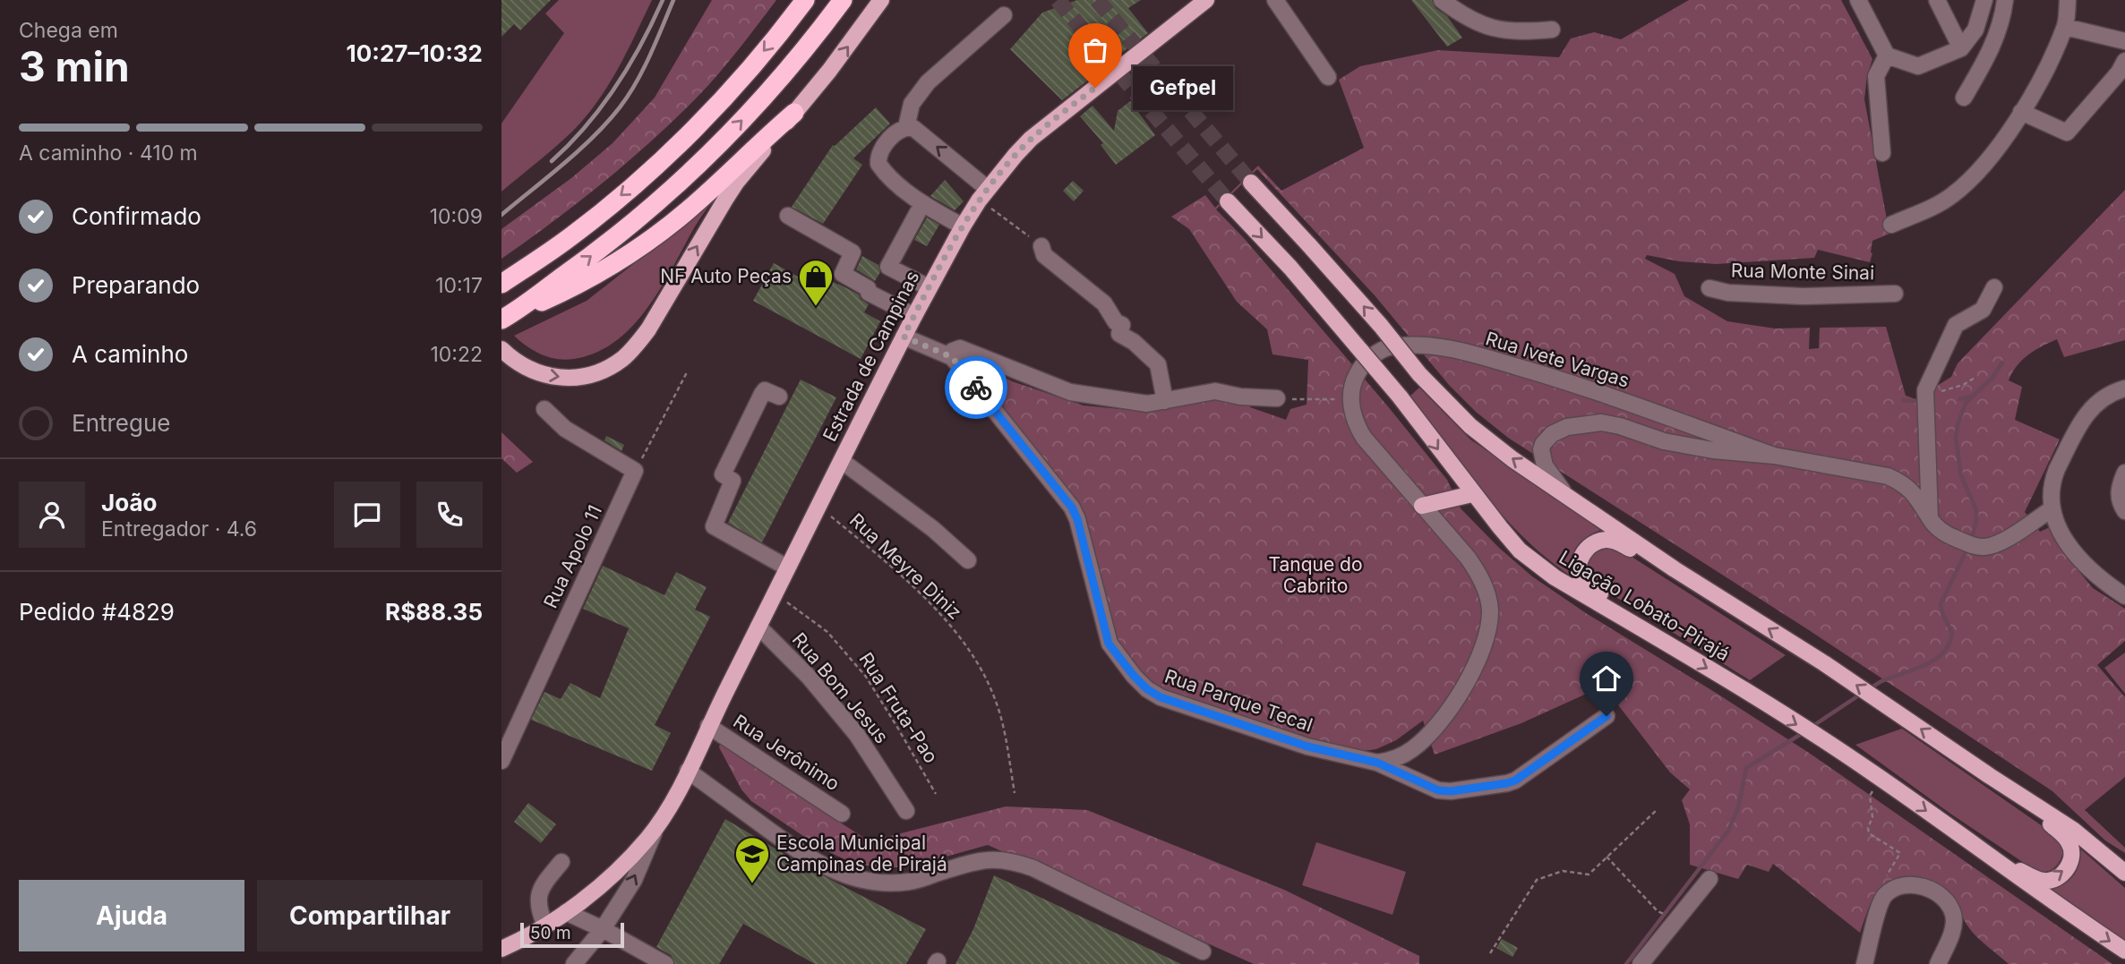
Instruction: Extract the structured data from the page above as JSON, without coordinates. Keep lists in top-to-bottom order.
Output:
{
  "streets": {
    "main road": ["Estrada de Campinas", "Ligação Lobato-Pirajá"],
    "street": [
      "Rua Monte Sinai",
      "Rua Ivete Vargas",
      "Rua Apolo 11",
      "Rua Bom Jesus",
      "Rua Parque Tecal",
      "Rua Jerônimo"
    ],
    "path": ["Rua Meyre Diniz", "Rua Fruta-Pao"]
  },
  "crossings": [
    ["Estrada de Campinas", "Rua Meyre Diniz"],
    ["Estrada de Campinas", "Rua Bom Jesus"],
    ["Estrada de Campinas", "Rua Parque Tecal"],
    ["Estrada de Campinas", "Rua Fruta-Pao"],
    ["Estrada de Campinas", "Rua Jerônimo"]
  ],
  "parks": ["Tanque do Cabrito"],
  "places": {
    "other": ["Gefpel"],
    "shop": ["NF Auto Peças"],
    "school or university": ["Escola Municipal Campinas de Pirajá"]
  },
  "scale_bar": "50 m",
  "page": {
    "heading": ["3 min", "Chega em", "10:27–10:32"],
    "panel": [
      "João",
      "Entregador · 4.6",
      "Pedido #4829",
      "R$88.35"
    ],
    "bubble": "Gefpel",
    "bar": "A caminho · 410 m",
    "list": [
      ["Confirmado", "10:09"],
      ["Preparando", "10:17"],
      ["A caminho", "10:22"],
      "Entregue"
    ],
    "buttons": ["Ajuda", "Compartilhar"],
    "scale": "50 m"
  }
}
